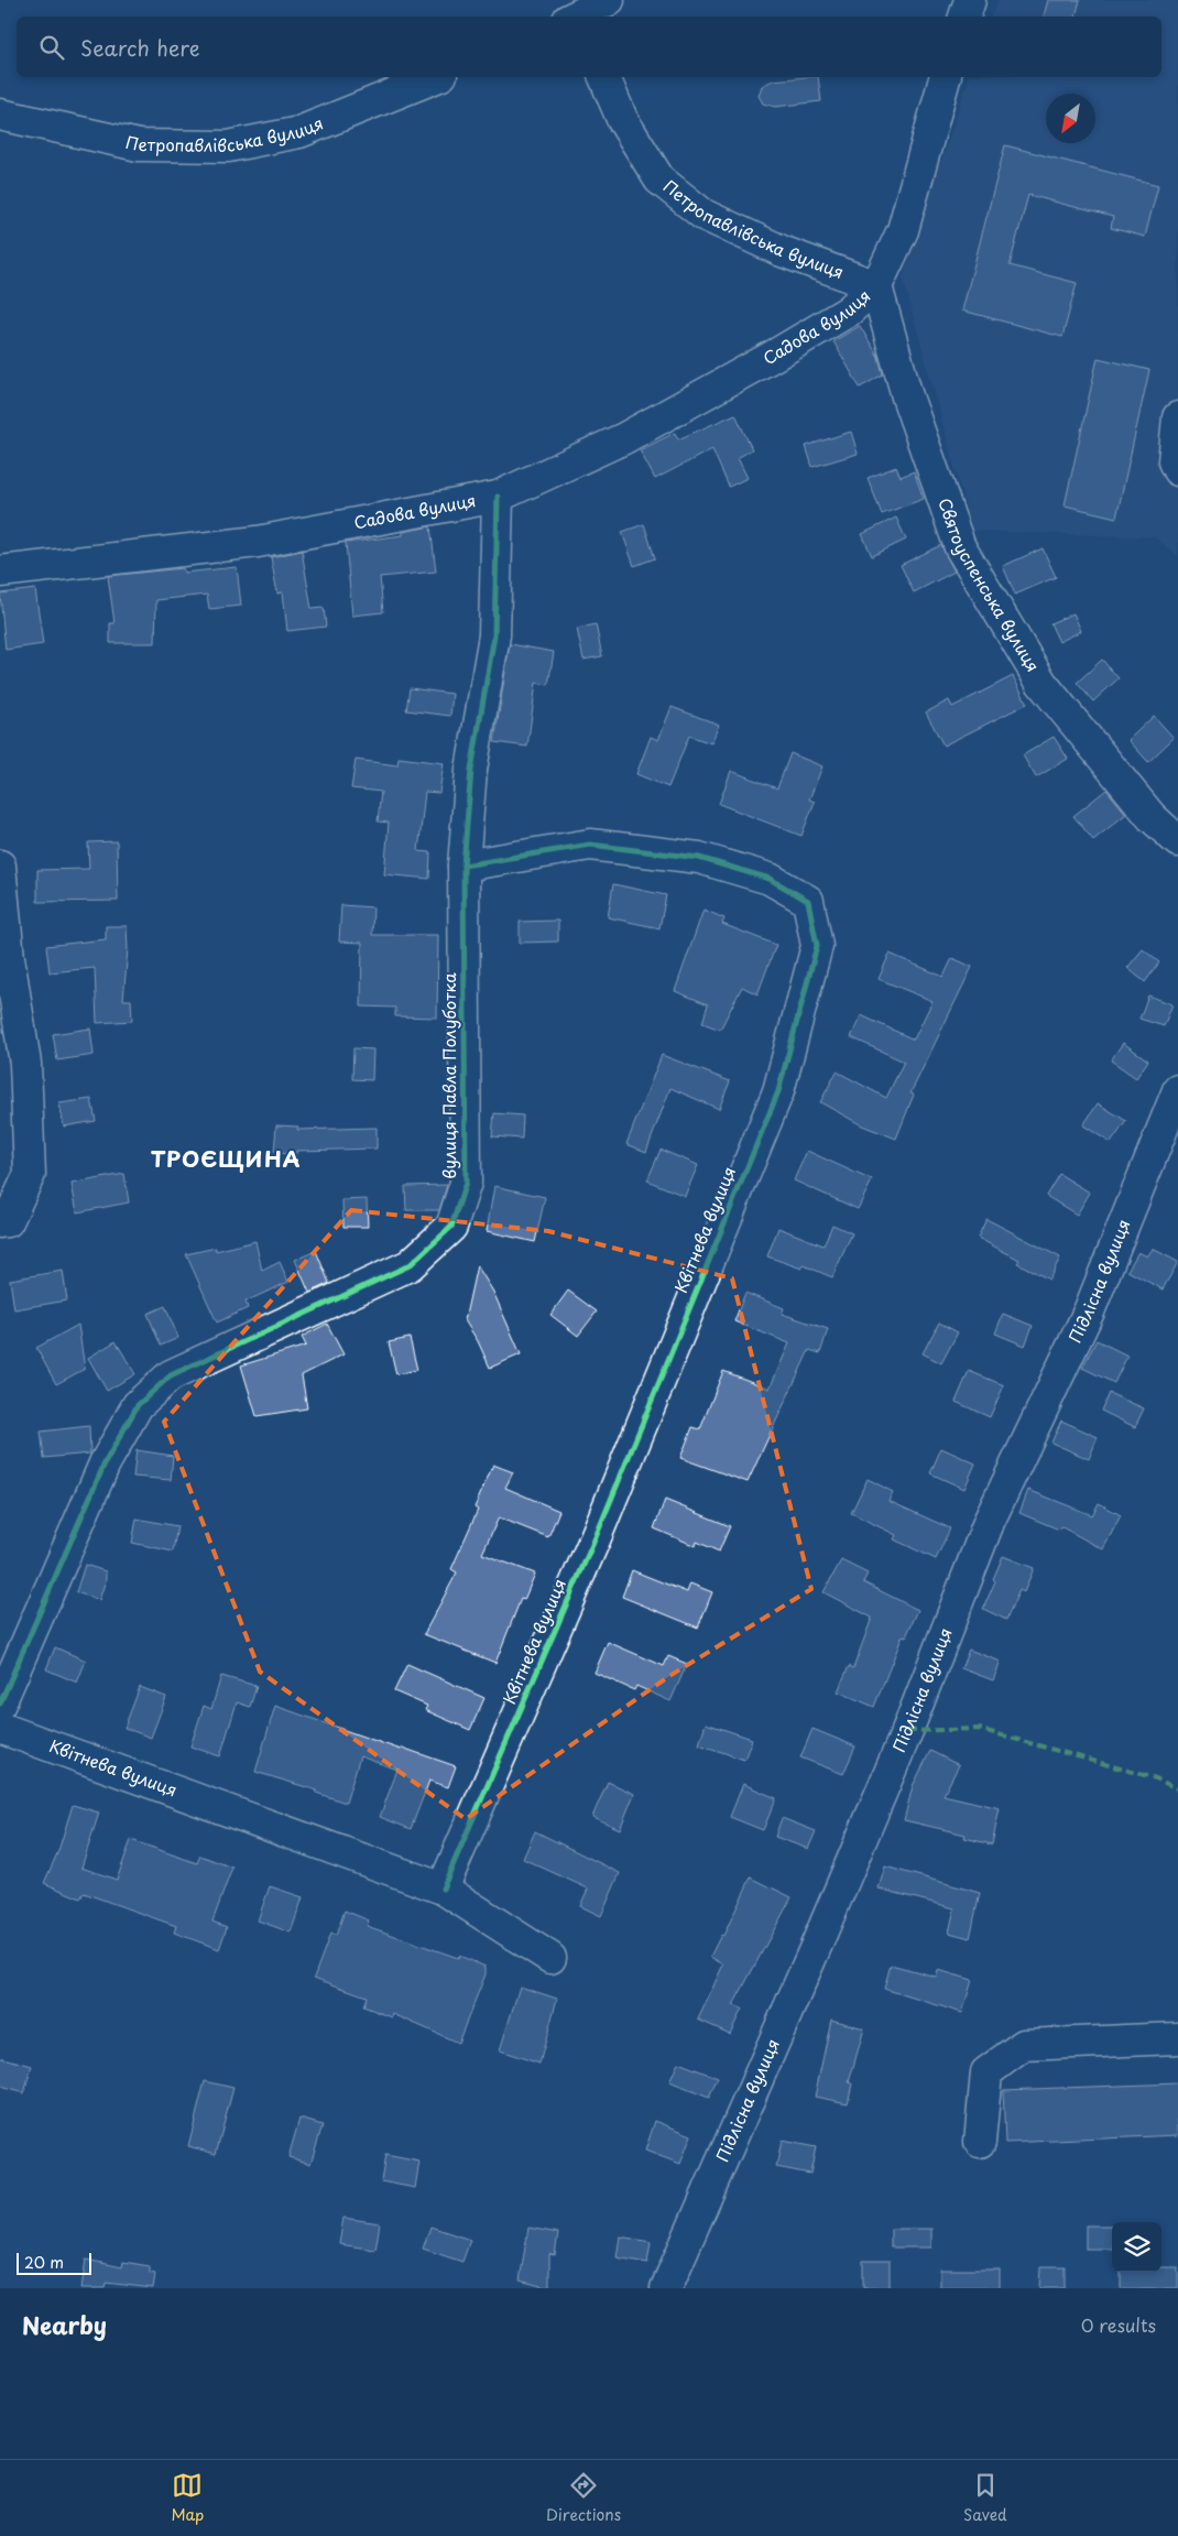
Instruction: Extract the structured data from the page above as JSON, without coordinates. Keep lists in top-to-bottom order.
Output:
{
  "streets": {
    "street": [
      "Петропавлівська вулиця",
      "Садова вулиця",
      "Святоуспенська вулиця",
      "вулиця Павла Полуботка",
      "Квітнева вулиця",
      "Підлісна вулиця"
    ]
  },
  "crossings": [
    ["Петропавлівська вулиця", "Садова вулиця"],
    ["Петропавлівська вулиця", "Святоуспенська вулиця"],
    ["Садова вулиця", "Святоуспенська вулиця"],
    ["Садова вулиця", "вулиця Павла Полуботка"],
    ["вулиця Павла Полуботка", "Квітнева вулиця"]
  ],
  "districts": ["ТРОЄЩИНА"],
  "scale_bar": "20 m",
  "north": "bottom left",
  "page": {
    "search": "Search here",
    "scale": "20 m",
    "heading": ["Nearby", "0 results"],
    "nav": ["Map", "Directions", "Saved"]
  }
}
